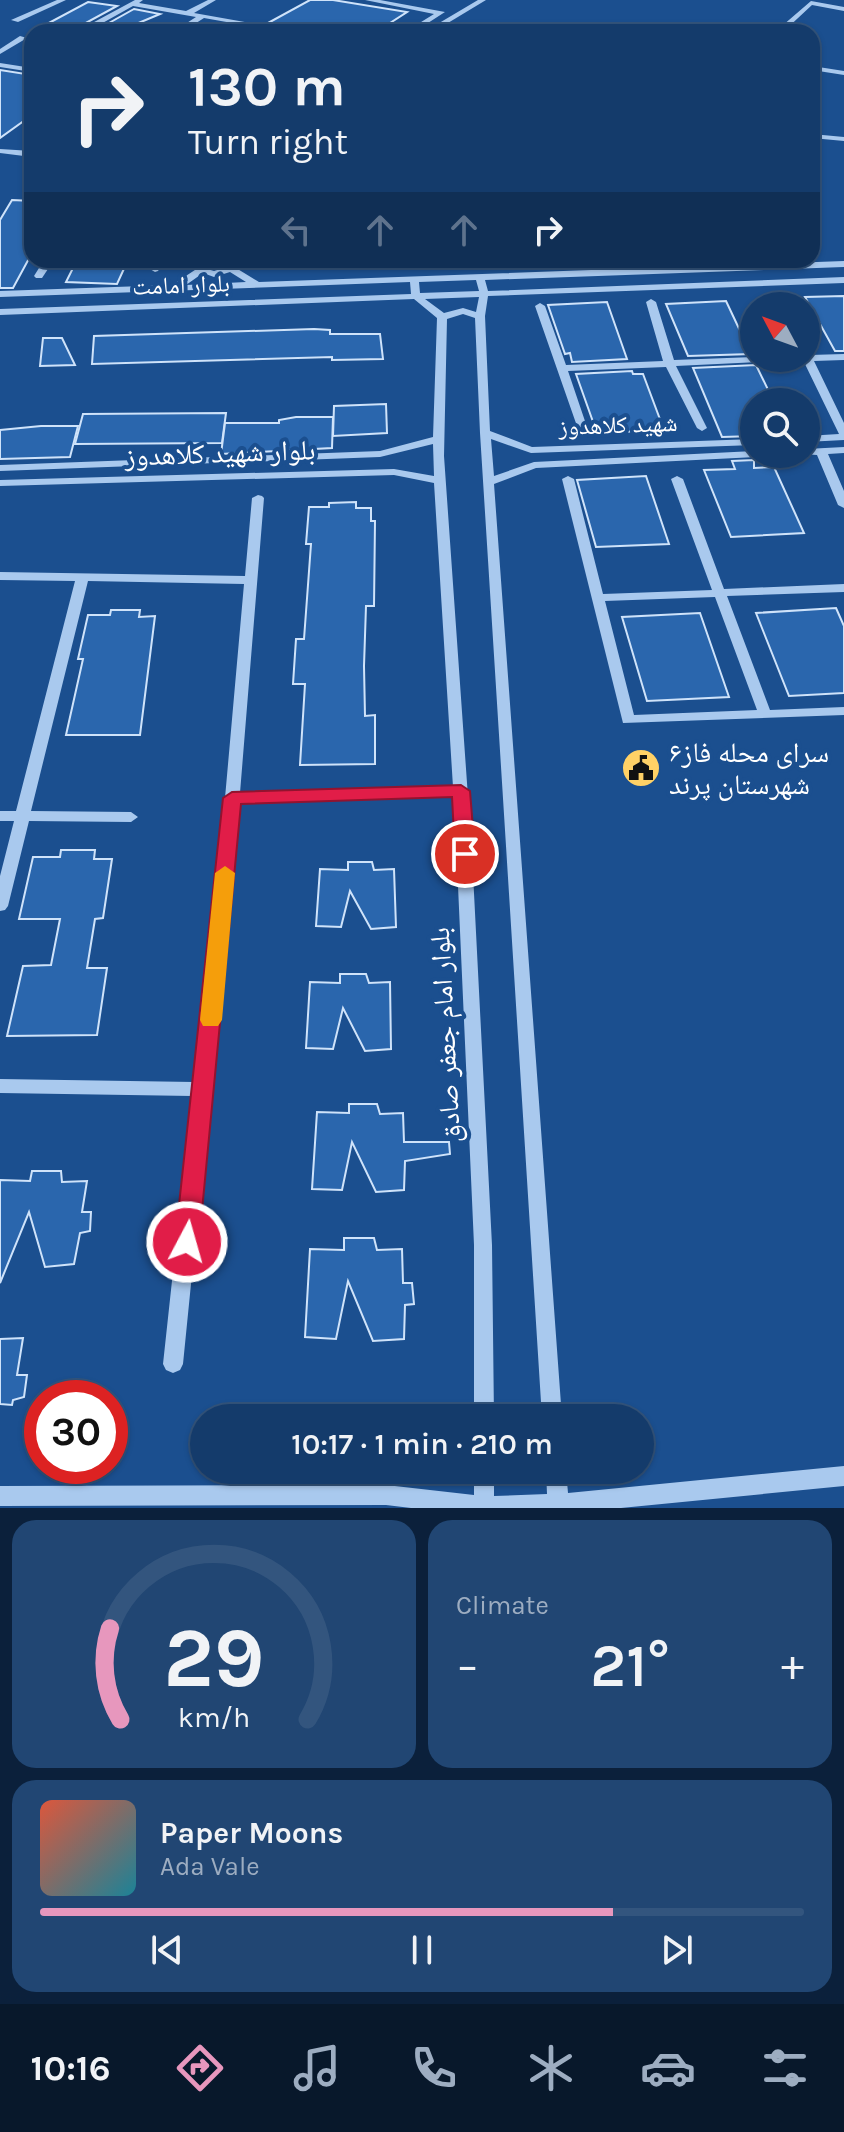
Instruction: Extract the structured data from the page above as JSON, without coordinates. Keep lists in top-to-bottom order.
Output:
{
  "streets": {
    "street": [
      "بلوار امامت",
      "شهید کلاهدوز",
      "بلوار شهید کلاهدوز",
      "بلوار امام جعفر صادق"
    ]
  },
  "crossings": [
    ["بلوار شهید کلاهدوز", "بلوار امام جعفر صادق"]
  ],
  "places": {
    "public building": ["سرای محله فاز۶ شهرستان پرند"]
  },
  "north": "top left",
  "page": {
    "turn": ["130 m", "Turn right"],
    "limit": "30",
    "trip": "10:17 · 1 min · 210 m",
    "tile": "Climate",
    "heat": ["−", "21°", "+"],
    "song": ["Paper Moons", "Ada Vale"],
    "tabs": "10:16",
    "gauge": ["29", "km/h"]
  }
}
